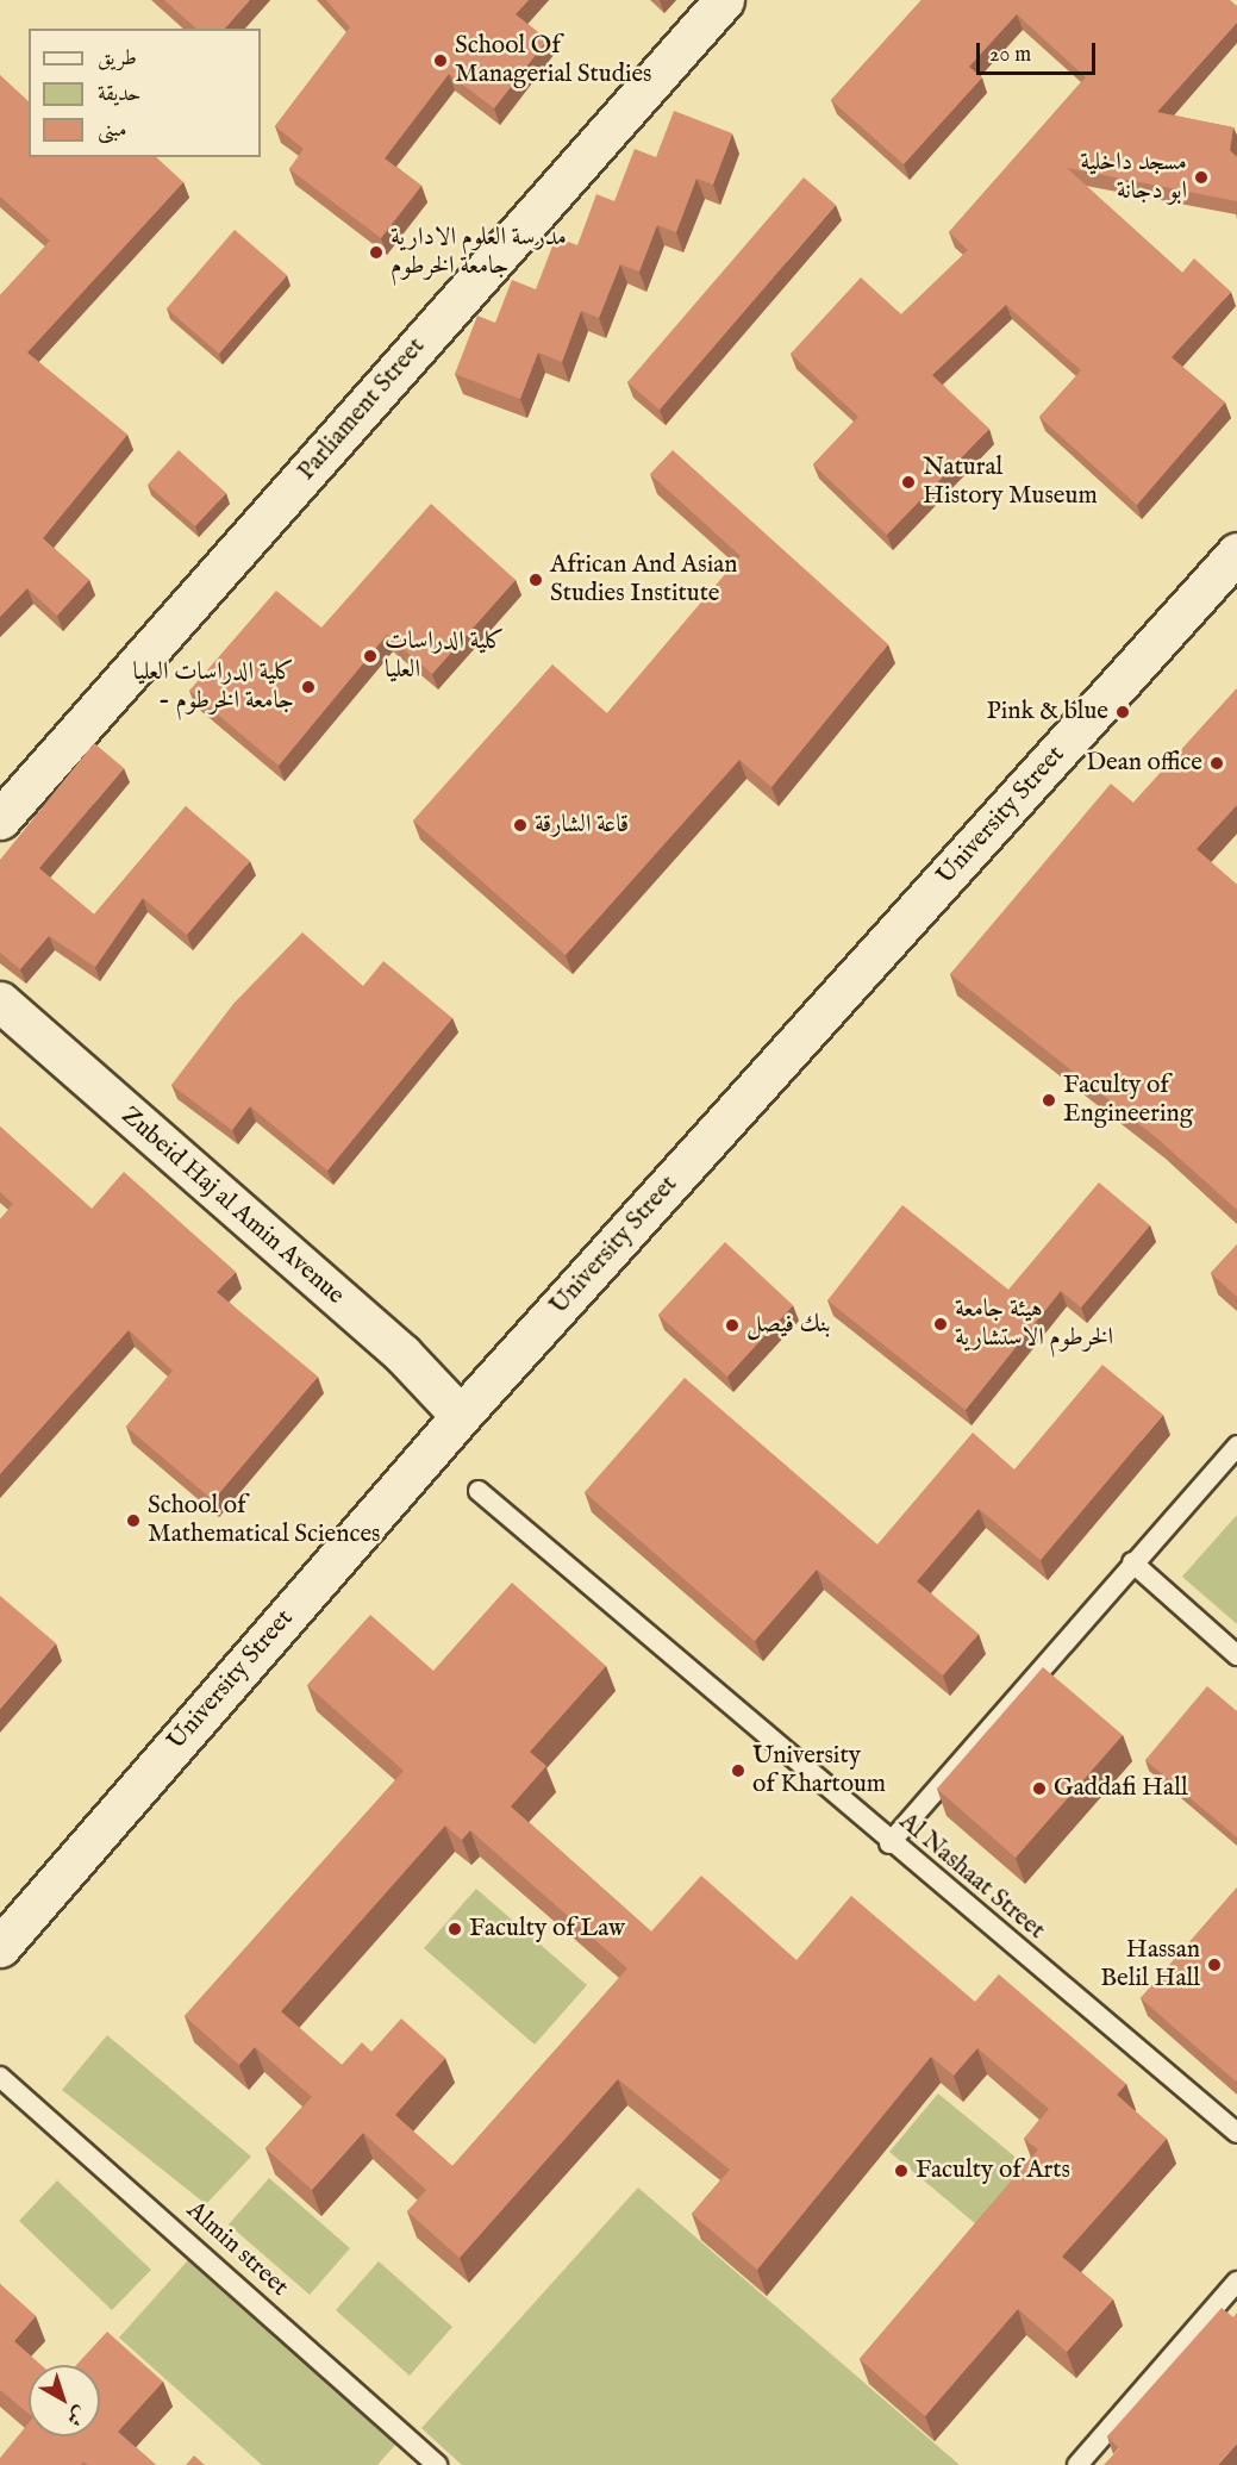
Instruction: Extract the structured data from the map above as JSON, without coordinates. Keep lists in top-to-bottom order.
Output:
{
  "streets": {
    "main road": ["Parliament Street", "University Street", "Zubeid Haj al Amin Avenue"],
    "lane": ["Al Nashaat Street", "Almin street"]
  },
  "crossings": [
    ["University Street", "Zubeid Haj al Amin Avenue"]
  ],
  "places": [
    "School Of Managerial Studies",
    "مسجد داخلية ابو دجانة",
    "مدرسة العلوم الادارية جامعة الخرطوم",
    "Natural History Museum",
    "African And Asian Studies Institute",
    "كلية الدراسات العليا",
    "كلية الدراسات العليا - جامعة الخرطوم",
    "Pink & blue",
    "Dean office",
    "قاعة الشارقة",
    "Faculty of Engineering",
    "هيئة جامعة الخرطوم الاستشارية",
    "بنك فيصل",
    "School of Mathematical Sciences",
    "University of Khartoum",
    "Gaddafi Hall",
    "Faculty of Law",
    "Hassan Belil Hall",
    "Faculty of Arts"
  ],
  "legend": ["طريق", "حديقة", "مبنى"],
  "scale_bar": "20 m",
  "north": "bottom right"
}
